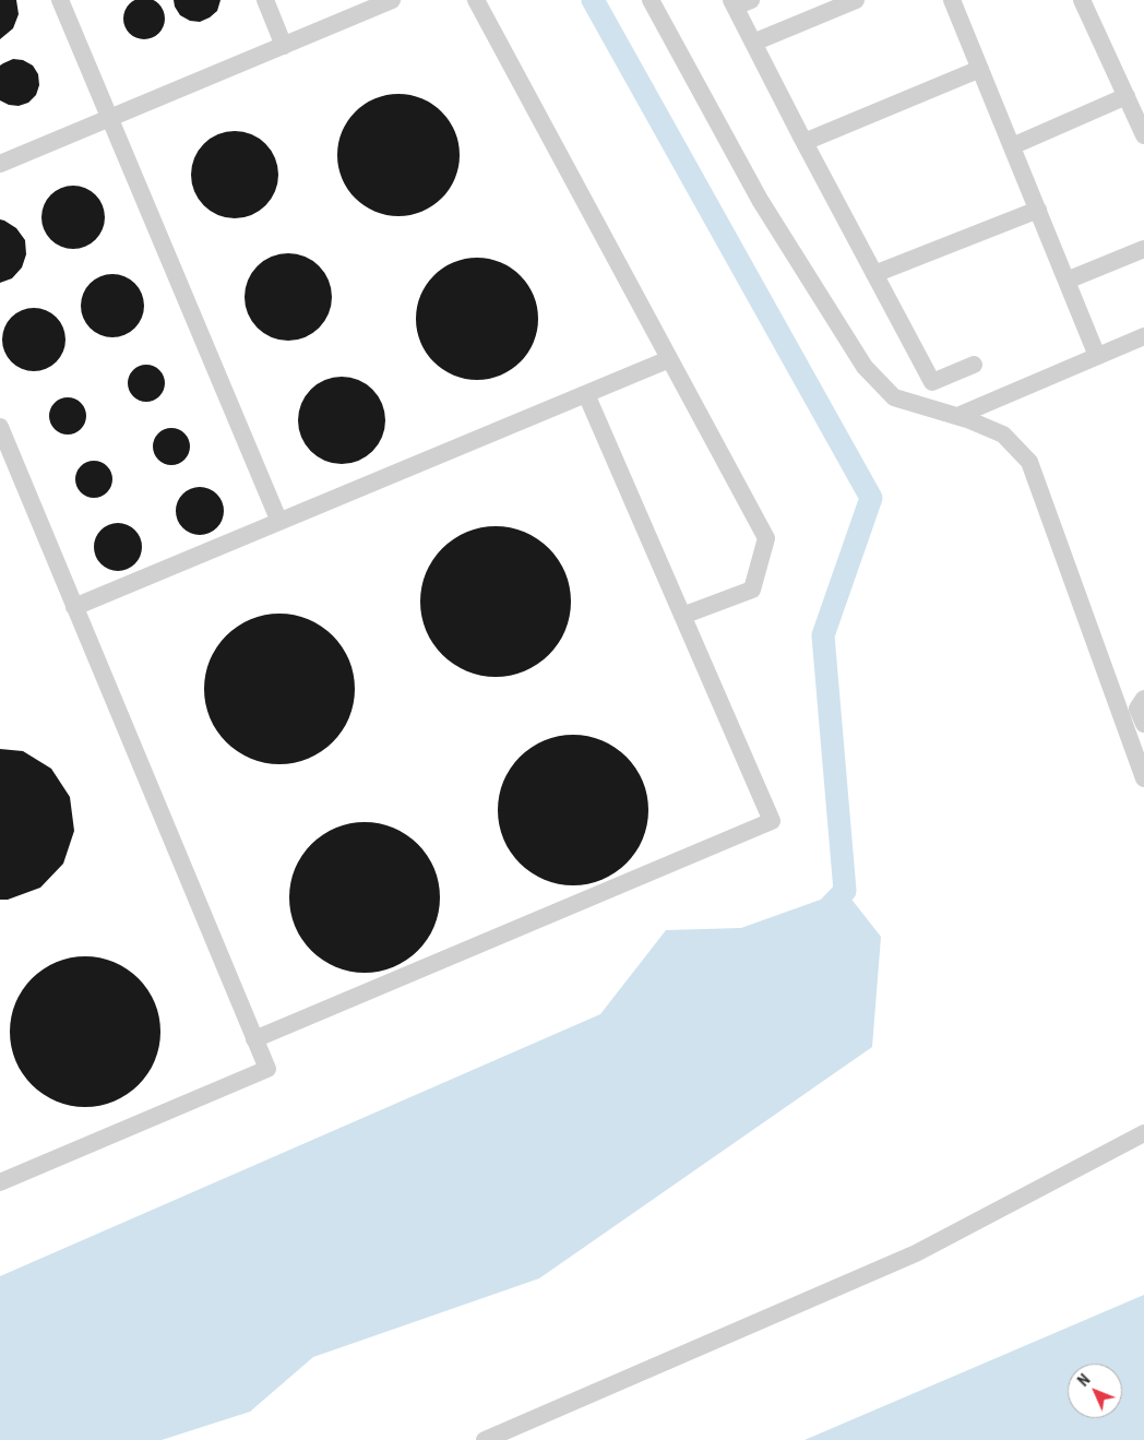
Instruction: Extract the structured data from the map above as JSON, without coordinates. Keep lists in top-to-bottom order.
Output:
{
  "north": "top left"
}
